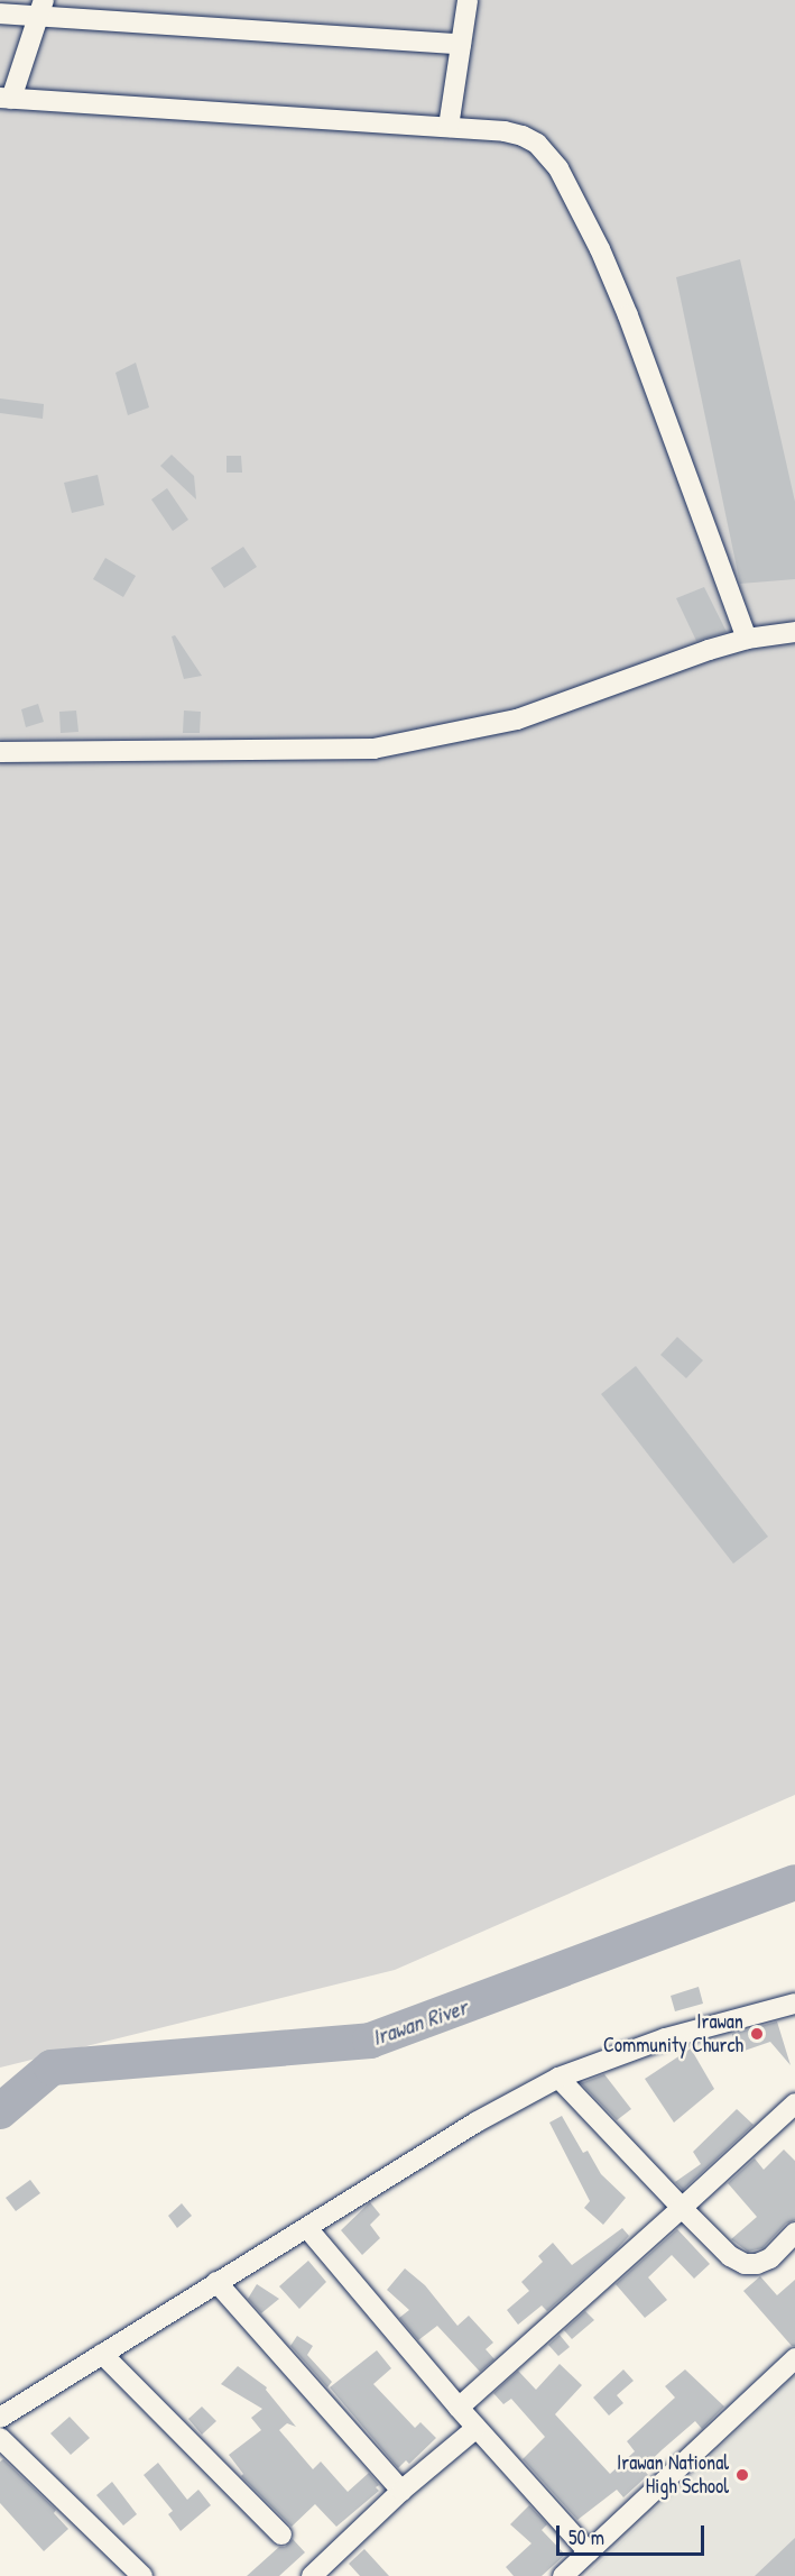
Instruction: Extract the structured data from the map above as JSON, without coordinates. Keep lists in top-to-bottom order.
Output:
{
  "water": ["Irawan River"],
  "places": ["Irawan Community Church", "Irawan National High School"],
  "scale_bar": "50 m"
}
